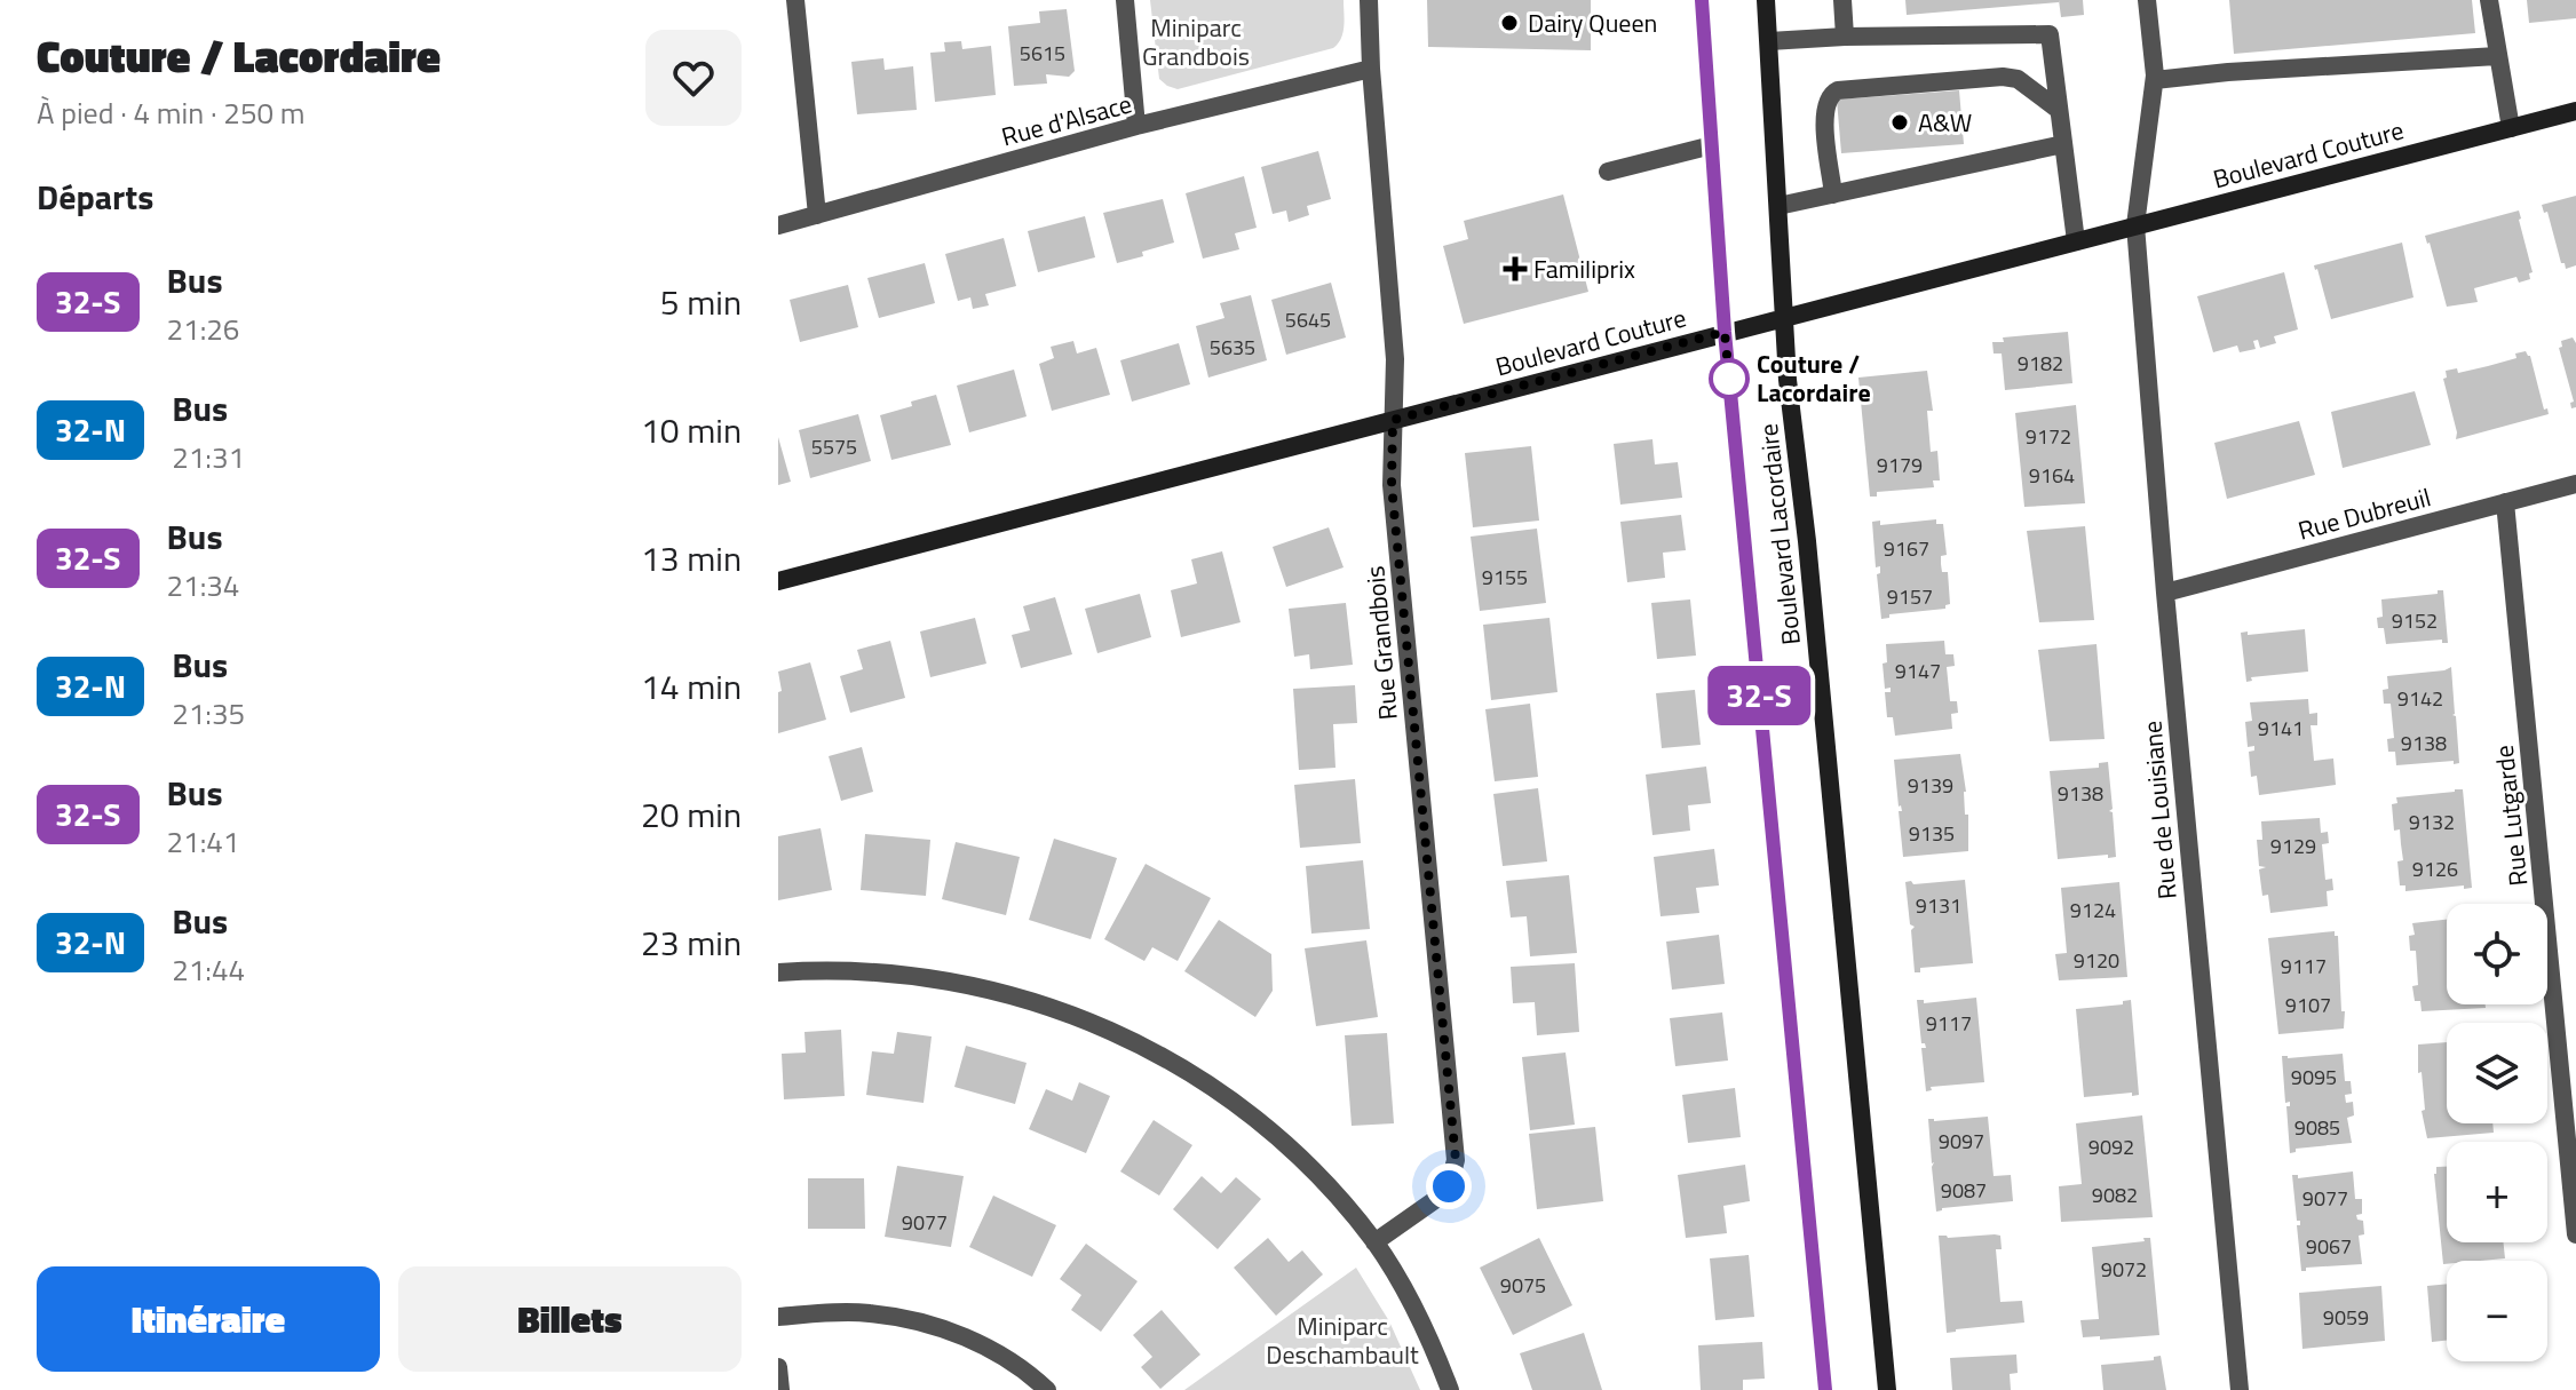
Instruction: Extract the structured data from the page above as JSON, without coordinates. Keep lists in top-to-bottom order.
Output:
{
  "streets": {
    "main road": ["Boulevard Couture", "Boulevard Lacordaire"],
    "street": [
      "Rue d'Alsace",
      "Rue Dubreuil",
      "Rue Grandbois",
      "Rue de Louisiane",
      "Rue Lutgarde"
    ]
  },
  "crossings": [
    ["Rue d'Alsace", "Rue Grandbois"],
    ["Boulevard Couture", "Boulevard Lacordaire"],
    ["Boulevard Couture", "Rue Grandbois"],
    ["Boulevard Couture", "Rue de Louisiane"],
    ["Rue Dubreuil", "Rue de Louisiane"],
    ["Rue Dubreuil", "Rue Lutgarde"]
  ],
  "parks": ["Miniparc Grandbois", "Miniparc Deschambault"],
  "places": {
    "other": ["Dairy Queen", "A&W", "Couture / Lacordaire"],
    "health": ["Familiprix"]
  },
  "lines": ["bus line 32-S"],
  "house_numbers": [
    "5615",
    "5645",
    "5635",
    "9182",
    "9172",
    "5575",
    "9179",
    "9164",
    "9167",
    "9155",
    "9157",
    "9152",
    "9147",
    "9142",
    "9141",
    "9138",
    "9139",
    "9138",
    "9132",
    "9135",
    "9129",
    "9126",
    "9131",
    "9124",
    "9120",
    "9117",
    "9107",
    "9117",
    "9095",
    "9085",
    "9097",
    "9092",
    "9087",
    "9082",
    "9077",
    "9077",
    "9067",
    "9072",
    "9075",
    "9059"
  ],
  "page": {
    "heading": [
      ["Couture / Lacordaire", "À pied · 4 min · 250 m"],
      "Départs"
    ],
    "on_map": "32-S",
    "list": [
      {
        "mark": "32-S",
        "name": "Bus",
        "note": "21:26",
        "value": "5 min"
      },
      {
        "mark": "32-N",
        "name": "Bus",
        "note": "21:31",
        "value": "10 min"
      },
      {
        "mark": "32-S",
        "name": "Bus",
        "note": "21:34",
        "value": "13 min"
      },
      {
        "mark": "32-N",
        "name": "Bus",
        "note": "21:35",
        "value": "14 min"
      },
      {
        "mark": "32-S",
        "name": "Bus",
        "note": "21:41",
        "value": "20 min"
      },
      {
        "mark": "32-N",
        "name": "Bus",
        "note": "21:44",
        "value": "23 min"
      }
    ],
    "map_buttons": ["+", "−"],
    "buttons": ["Itinéraire", "Billets"]
  }
}
